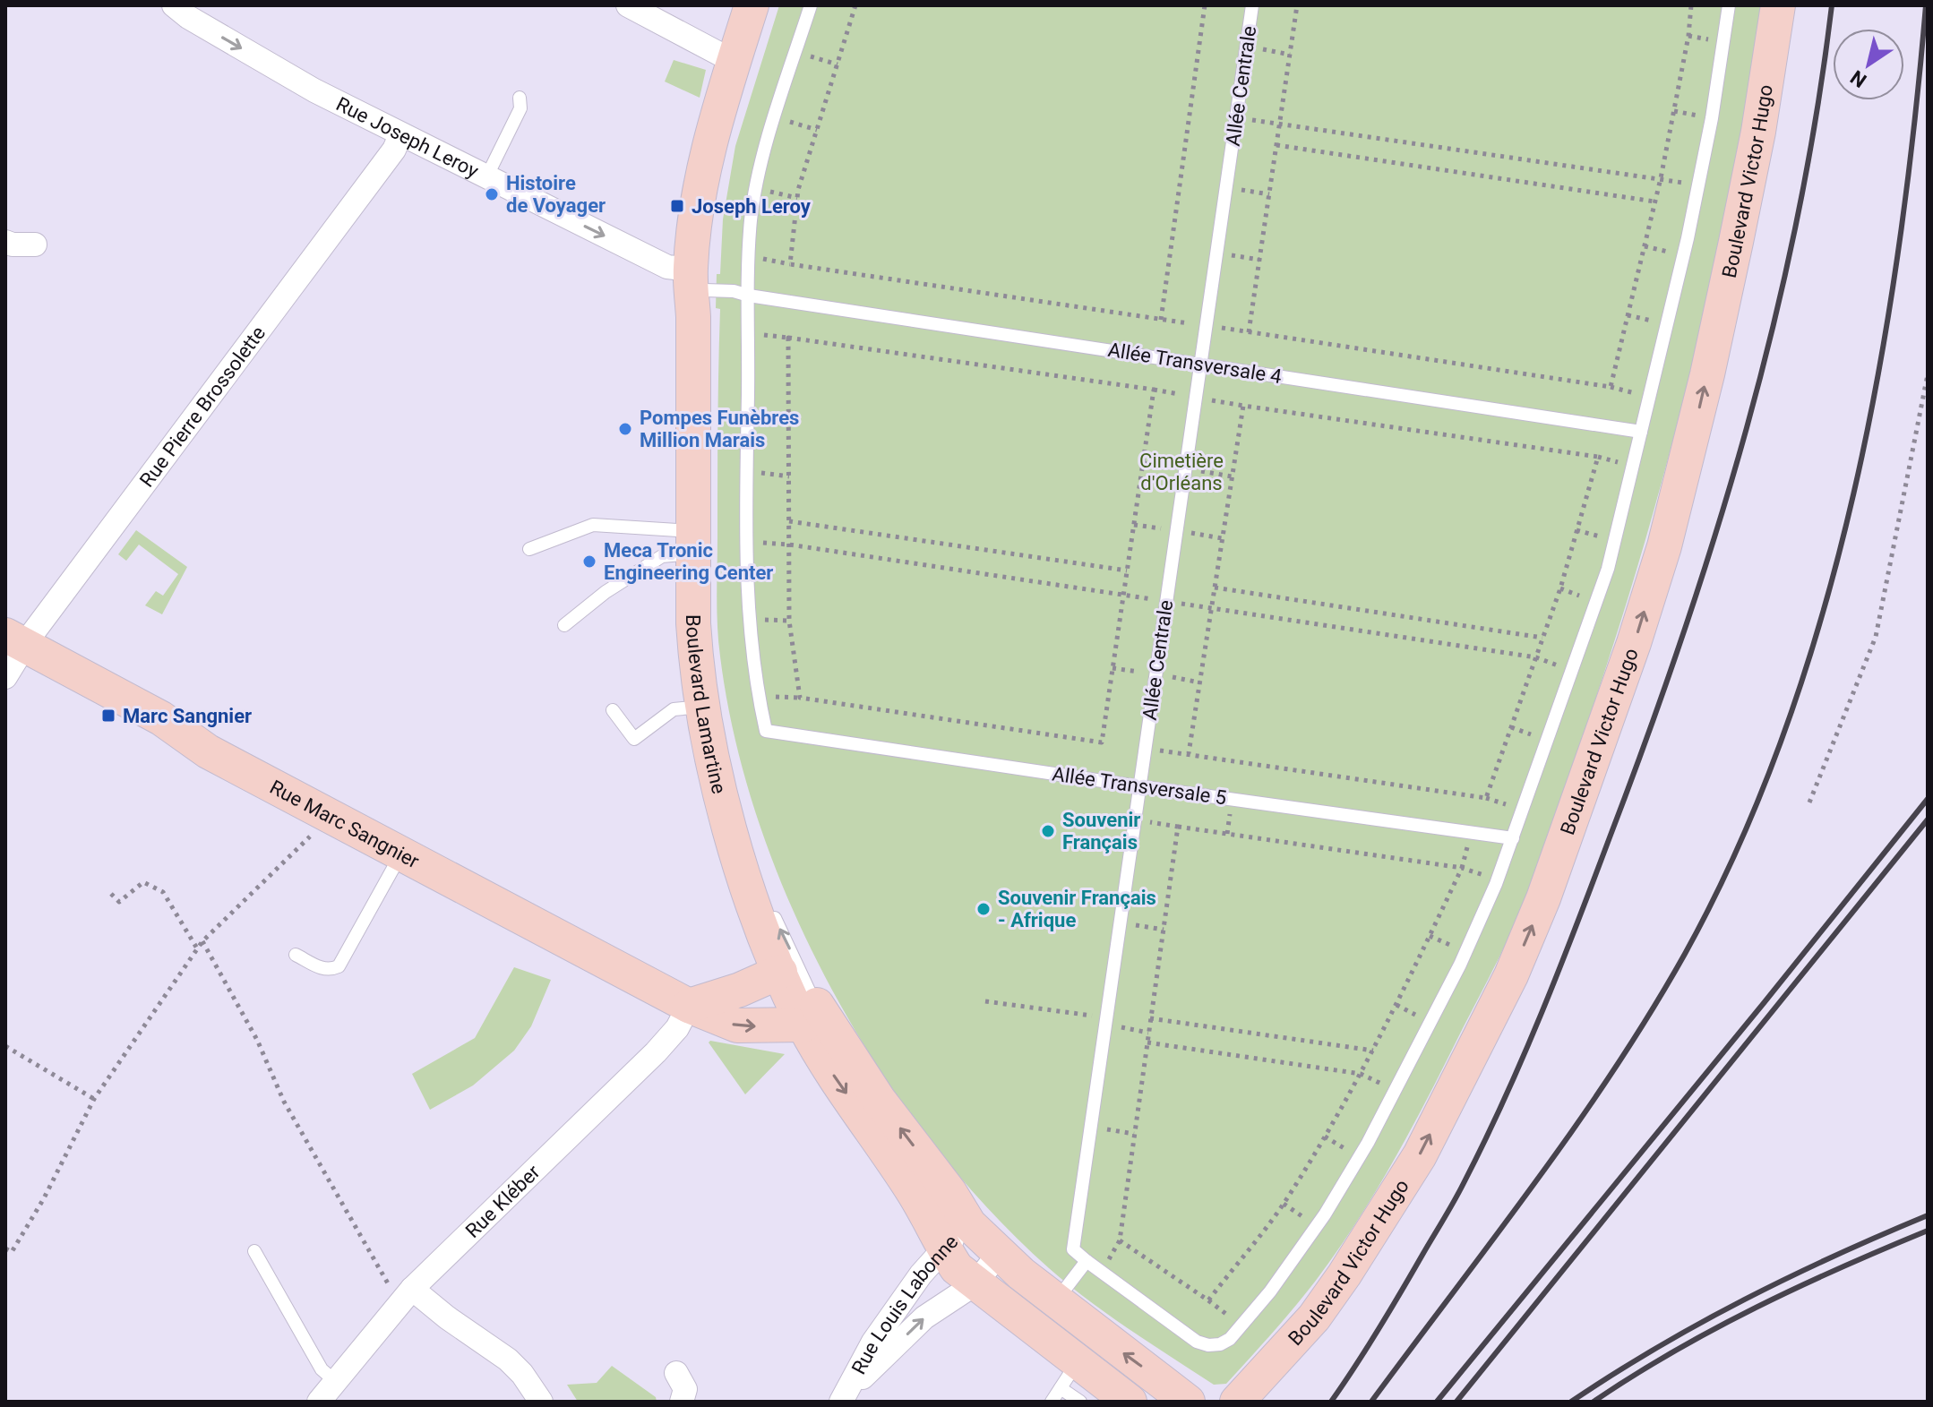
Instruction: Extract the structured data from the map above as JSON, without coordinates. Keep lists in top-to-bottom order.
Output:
{
  "streets": {
    "street": [
      "Rue Joseph Leroy",
      "Boulevard Victor Hugo",
      "Rue Pierre Brossolette",
      "Boulevard Lamartine",
      "Rue Marc Sangnier",
      "Rue Kléber",
      "Rue Louis Labonne"
    ],
    "lane": ["Allée Centrale", "Allée Transversale 4", "Allée Transversale 5"]
  },
  "crossings": [
    ["Allée Centrale", "Allée Transversale 4"],
    ["Allée Centrale", "Allée Transversale 5"],
    ["Rue Joseph Leroy", "Allée Transversale 4"],
    ["Rue Joseph Leroy", "Rue Pierre Brossolette"],
    ["Rue Joseph Leroy", "Boulevard Lamartine"],
    ["Allée Transversale 4", "Boulevard Lamartine"],
    ["Rue Pierre Brossolette", "Rue Marc Sangnier"],
    ["Boulevard Lamartine", "Rue Marc Sangnier"],
    ["Boulevard Lamartine", "Rue Louis Labonne"],
    ["Rue Marc Sangnier", "Rue Kléber"]
  ],
  "one_way": ["Rue Joseph Leroy", "Boulevard Victor Hugo"],
  "parks": ["Cimetière d'Orléans"],
  "places": {
    "other": [
      "Histoire de Voyager",
      "Pompes Funèbres Million Marais",
      "Meca Tronic Engineering Center",
      "Souvenir Français",
      "Souvenir Français - Afrique"
    ],
    "transit": ["Joseph Leroy", "Marc Sangnier"]
  },
  "north": "bottom left"
}
